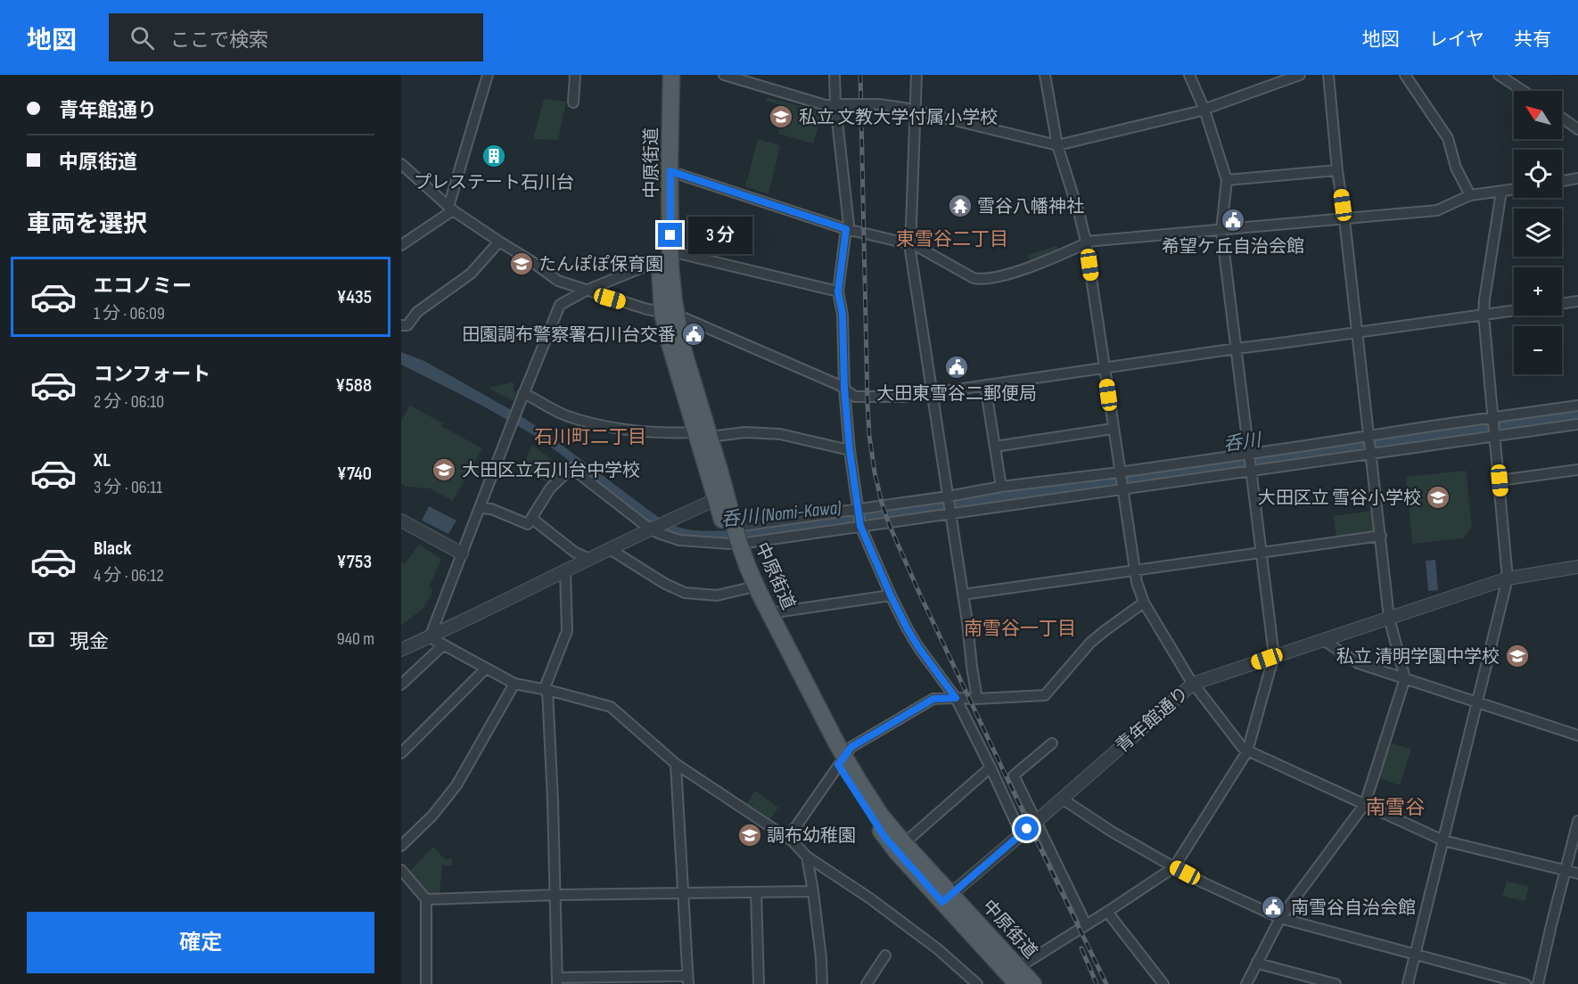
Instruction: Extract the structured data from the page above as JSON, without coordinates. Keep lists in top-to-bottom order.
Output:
{
  "streets": {
    "main road": ["中原街道"],
    "street": ["青年館通り"]
  },
  "crossings": [
    ["中原街道", "青年館通り"]
  ],
  "districts": [
    "東雪谷二丁目",
    "石川町二丁目",
    "南雪谷一丁目",
    "南雪谷"
  ],
  "water": ["呑川", "呑川 (Nomi-Kawa)"],
  "places": {
    "school or university": [
      "私立 文教大学付属小学校",
      "たんぽぽ保育園",
      "大田区立石川台中学校",
      "大田区立 雪谷小学校",
      "私立 清明学園中学校",
      "調布幼稚園"
    ],
    "building": ["プレステート石川台"],
    "temple": ["雪谷八幡神社"],
    "public building": [
      "希望ケ丘自治会館",
      "田園調布警察署石川台交番",
      "大田東雪谷二郵便局",
      "南雪谷自治会館"
    ]
  },
  "north": "top left",
  "page": {
    "header": "地図",
    "search": "ここで検索",
    "nav": ["地図", "レイヤ", "共有"],
    "banner": ["青年館通り", "中原街道"],
    "map_buttons": ["+", "−"],
    "heading": "車両を選択",
    "bubble": "3 分",
    "list": [
      {
        "name": "エコノミー",
        "note": "1 分 · 06:09",
        "value": "¥435"
      },
      {
        "name": "コンフォート",
        "note": "2 分 · 06:10",
        "value": "¥588"
      },
      {
        "name": "XL",
        "note": "3 分 · 06:11",
        "value": "¥740"
      },
      {
        "name": "Black",
        "note": "4 分 · 06:12",
        "value": "¥753"
      }
    ],
    "pay": ["現金", "940 m"],
    "buttons": "確定"
  }
}
